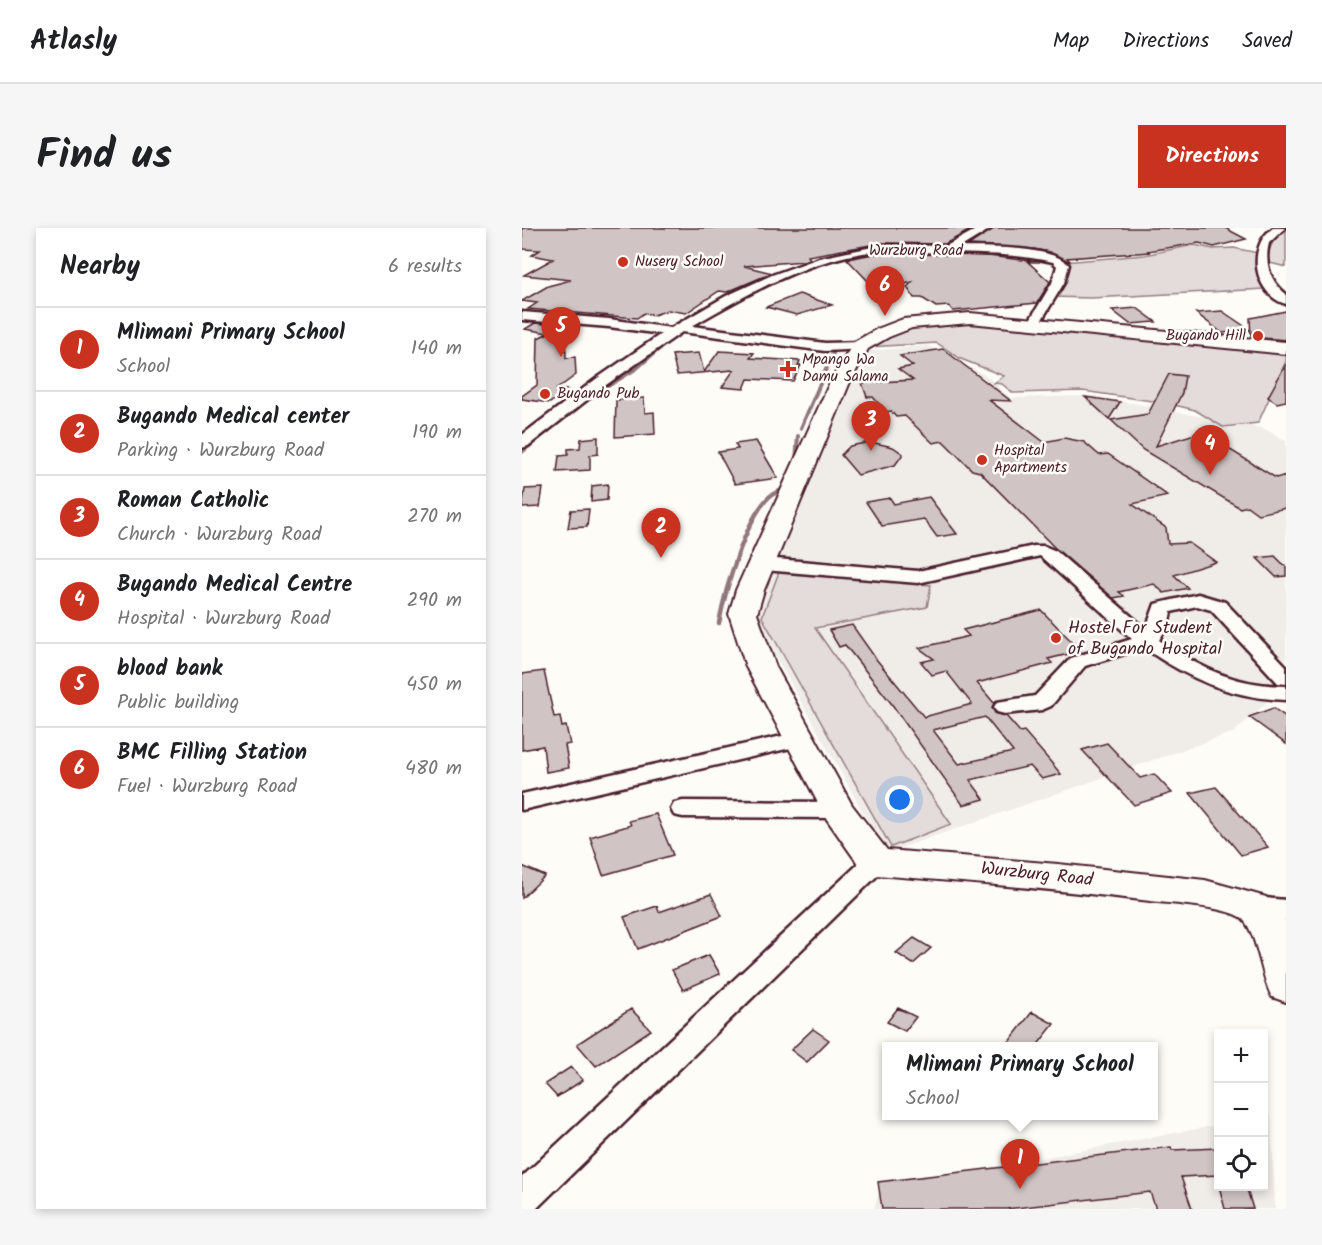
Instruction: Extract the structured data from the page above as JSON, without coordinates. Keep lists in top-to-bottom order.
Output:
{
  "streets": {
    "main road": ["Wurzburg Road"]
  },
  "places": {
    "other": [
      "Nusery School",
      "Bugando Hill",
      "Bugando Pub",
      "Hospital Apartments",
      "Hostel For Student of Bugando Hospital"
    ],
    "health": ["Mpango Wa Damu Salama"]
  },
  "page": {
    "header": "Atlasly",
    "nav": ["Map", "Directions", "Saved"],
    "title": "Find us",
    "buttons": "Directions",
    "heading": ["Nearby", "6 results"],
    "pins": [
      "6",
      "5",
      "3",
      "4",
      "2",
      "1"
    ],
    "list": [
      {
        "mark": "1",
        "name": "Mlimani Primary School",
        "note": "School",
        "value": "140 m"
      },
      {
        "mark": "2",
        "name": "Bugando Medical center",
        "note": "Parking · Wurzburg Road",
        "value": "190 m"
      },
      {
        "mark": "3",
        "name": "Roman Catholic",
        "note": "Church · Wurzburg Road",
        "value": "270 m"
      },
      {
        "mark": "4",
        "name": "Bugando Medical Centre",
        "note": "Hospital · Wurzburg Road",
        "value": "290 m"
      },
      {
        "mark": "5",
        "name": "blood bank",
        "note": "Public building",
        "value": "450 m"
      },
      {
        "mark": "6",
        "name": "BMC Filling Station",
        "note": "Fuel · Wurzburg Road",
        "value": "480 m"
      }
    ],
    "map_buttons": ["+", "−"],
    "popup": ["Mlimani Primary School", "School"]
  }
}
